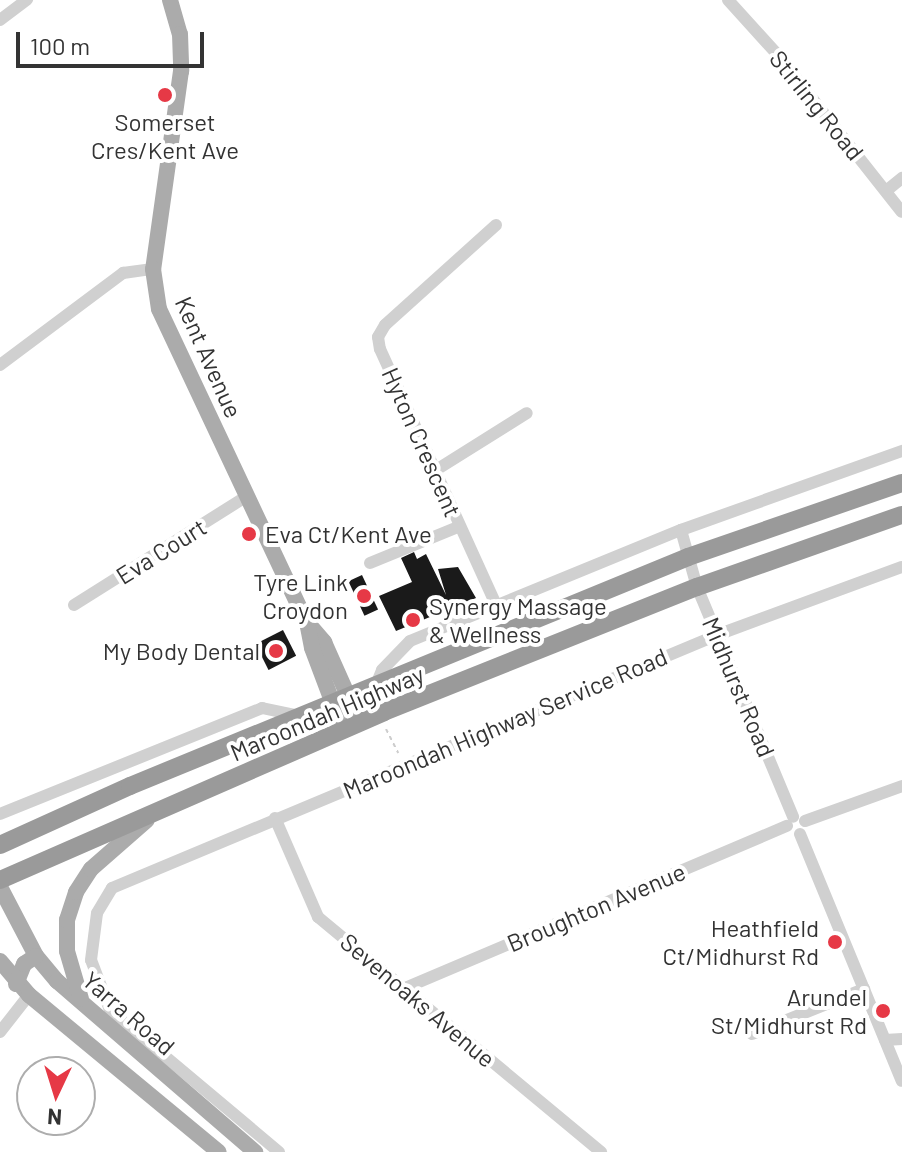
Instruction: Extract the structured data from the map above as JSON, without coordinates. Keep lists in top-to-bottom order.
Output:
{
  "streets": {
    "highway": ["Maroondah Highway"],
    "main road": ["Kent Avenue", "Yarra Road"],
    "street": [
      "Stirling Road",
      "Hyton Crescent",
      "Eva Court",
      "Midhurst Road",
      "Maroondah Highway Service Road",
      "Broughton Avenue",
      "Sevenoaks Avenue"
    ]
  },
  "crossings": [
    ["Kent Avenue", "Eva Court"],
    ["Kent Avenue", "Maroondah Highway"],
    ["Midhurst Road", "Maroondah Highway"],
    ["Midhurst Road", "Maroondah Highway Service Road"],
    ["Midhurst Road", "Broughton Avenue"],
    ["Maroondah Highway Service Road", "Sevenoaks Avenue"],
    ["Maroondah Highway Service Road", "Yarra Road"],
    ["Broughton Avenue", "Sevenoaks Avenue"]
  ],
  "places": [
    "Somerset Cres/Kent Ave",
    "Eva Ct/Kent Ave",
    "Tyre Link Croydon",
    "Synergy Massage & Wellness",
    "My Body Dental",
    "Heathfield Ct/Midhurst Rd",
    "Arundel St/Midhurst Rd"
  ],
  "scale_bar": "100 m",
  "north": "bottom"
}
